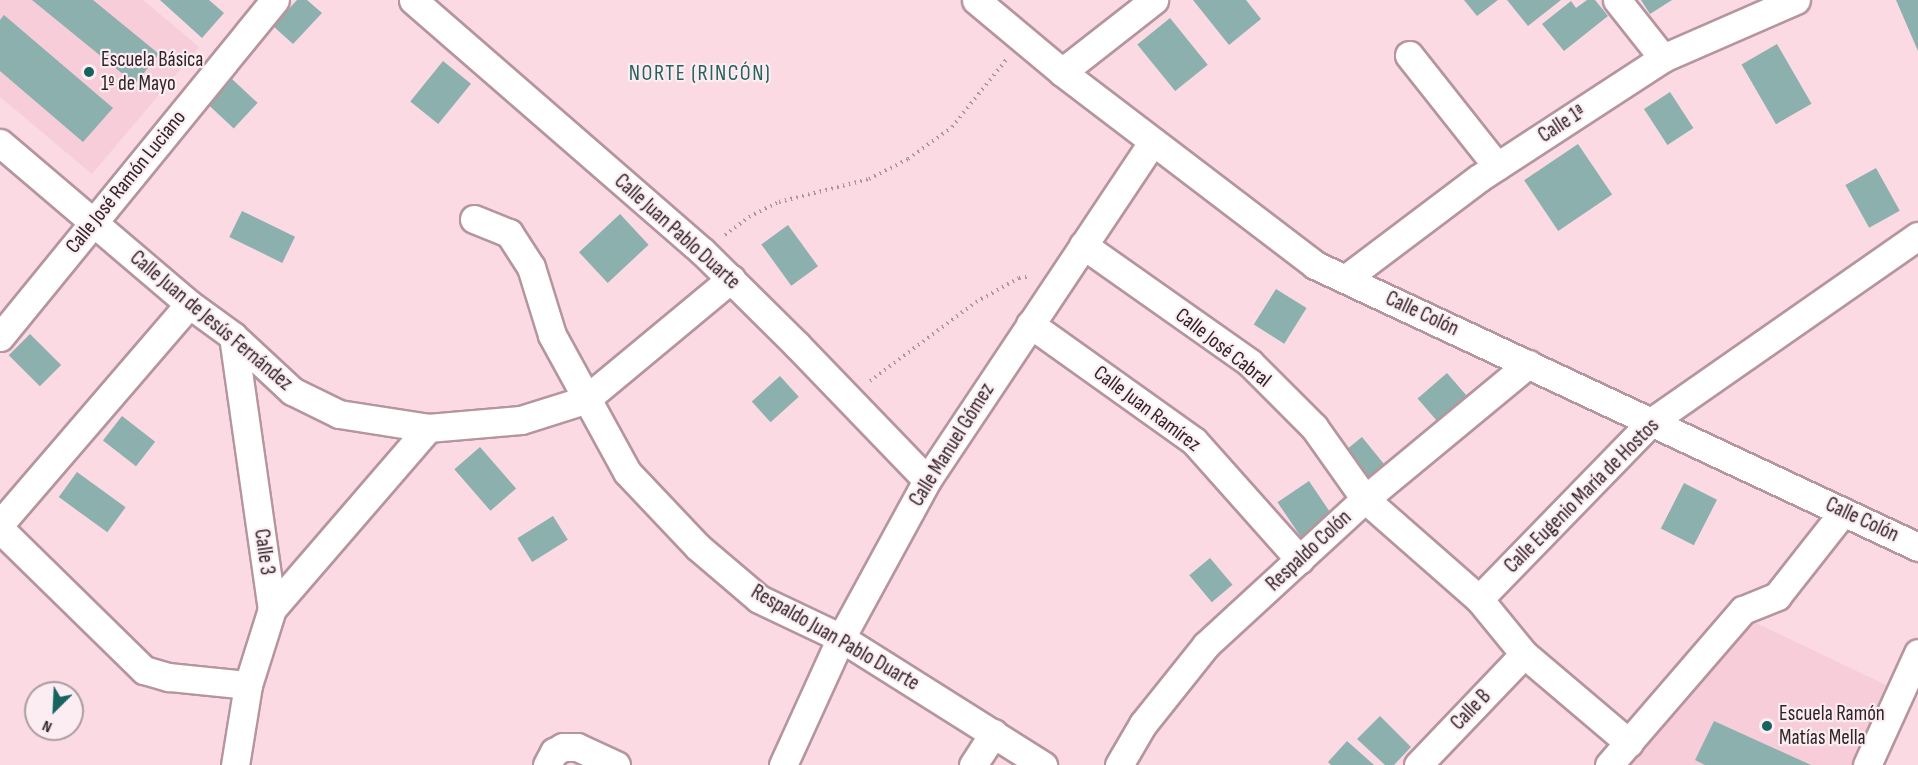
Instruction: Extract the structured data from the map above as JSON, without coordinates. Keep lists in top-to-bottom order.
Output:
{
  "streets": {
    "street": [
      "Calle 1ª",
      "Calle José Ramón Luciano",
      "Calle Juan Pablo Duarte",
      "Calle Colón",
      "Calle Juan de Jesús Fernández",
      "Calle José Cabral",
      "Calle Juan Ramírez",
      "Calle Manuel Gómez",
      "Calle Eugenio María de Hostos",
      "Respaldo Colón",
      "Calle 3",
      "Respaldo Juan Pablo Duarte",
      "Calle B"
    ]
  },
  "crossings": [
    ["Calle 1ª", "Calle Colón"],
    ["Calle José Ramón Luciano", "Calle Juan de Jesús Fernández"],
    ["Calle Juan Pablo Duarte", "Calle Juan de Jesús Fernández"],
    ["Calle Juan Pablo Duarte", "Calle Manuel Gómez"],
    ["Calle Colón", "Calle Manuel Gómez"],
    ["Calle Colón", "Calle Eugenio María de Hostos"],
    ["Calle Colón", "Respaldo Colón"],
    ["Calle Juan de Jesús Fernández", "Calle 3"],
    ["Calle Juan de Jesús Fernández", "Respaldo Juan Pablo Duarte"],
    ["Calle José Cabral", "Calle Manuel Gómez"],
    ["Calle José Cabral", "Calle Eugenio María de Hostos"],
    ["Calle José Cabral", "Respaldo Colón"],
    ["Calle Juan Ramírez", "Calle Manuel Gómez"],
    ["Calle Juan Ramírez", "Respaldo Colón"],
    ["Calle Manuel Gómez", "Respaldo Juan Pablo Duarte"]
  ],
  "districts": ["NORTE (RINCÓN)"],
  "places": ["Escuela Básica 1º de Mayo", "Escuela Ramón Matías Mella"],
  "north": "bottom left"
}
